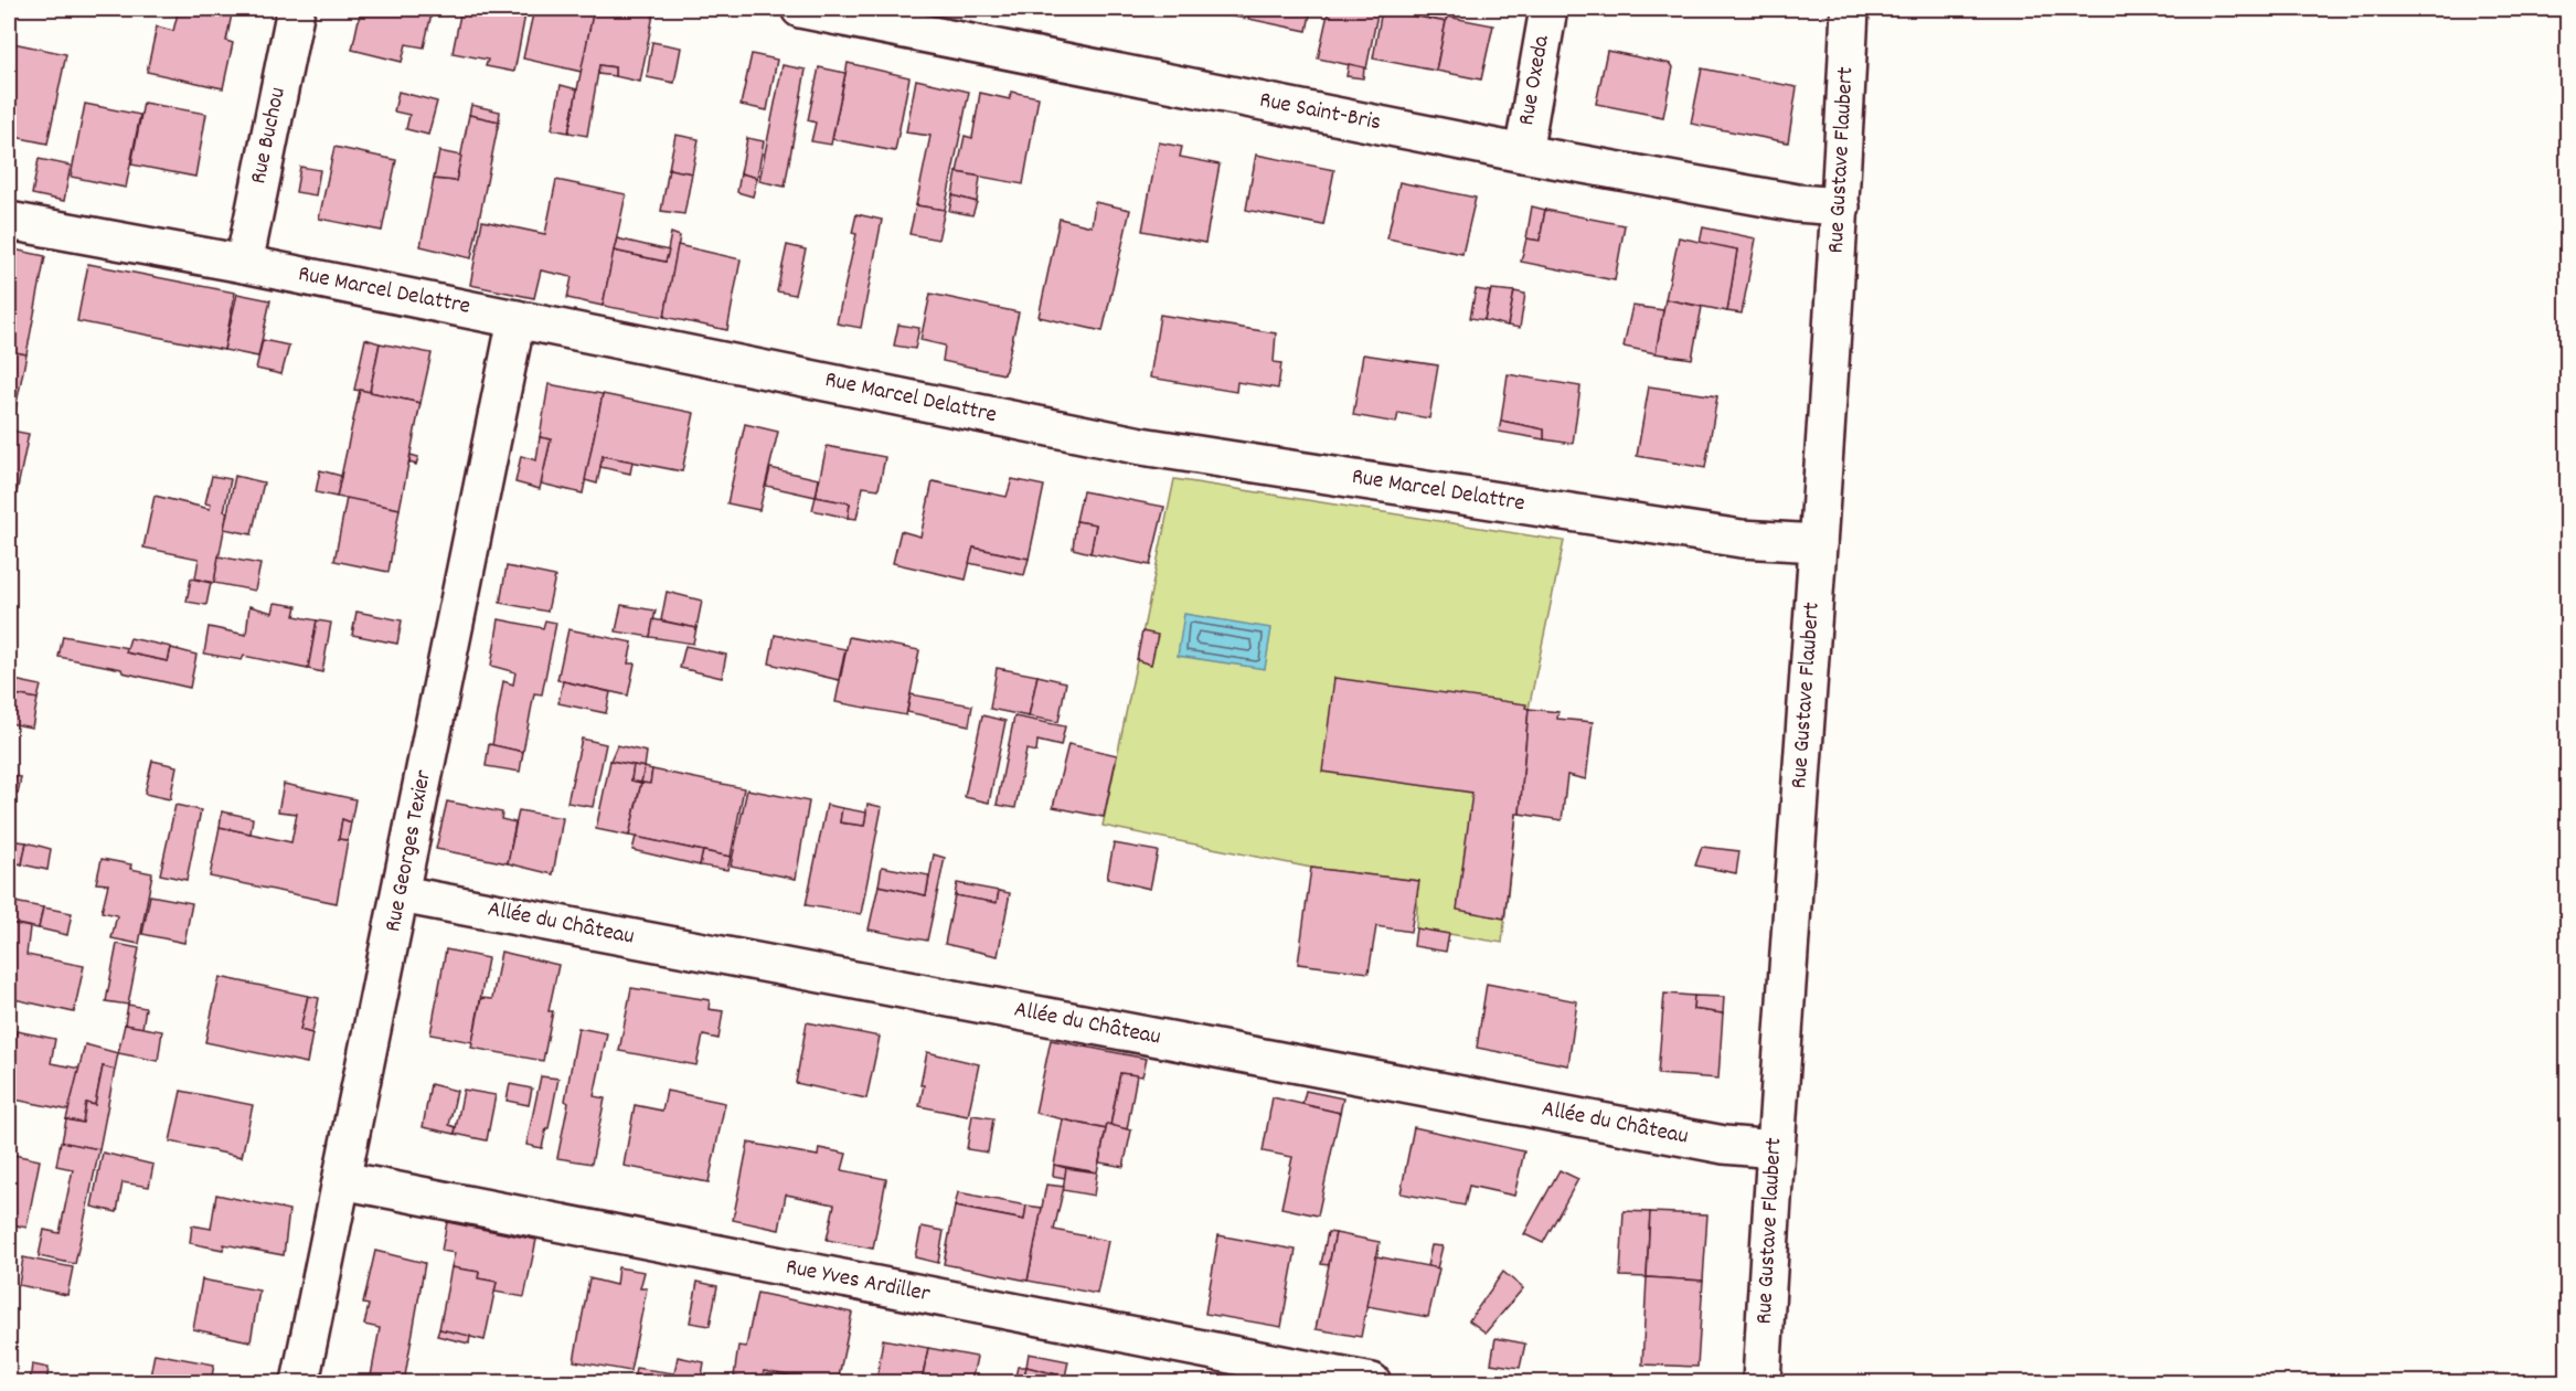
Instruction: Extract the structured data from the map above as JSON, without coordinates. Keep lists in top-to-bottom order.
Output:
{
  "streets": {
    "street": [
      "Rue Oxeda",
      "Rue Saint-Bris",
      "Rue Buchou",
      "Rue Gustave Flaubert",
      "Rue Marcel Delattre",
      "Rue Georges Texier",
      "Allée du Château",
      "Rue Yves Ardiller"
    ]
  },
  "crossings": [
    ["Rue Oxeda", "Rue Saint-Bris"],
    ["Rue Saint-Bris", "Rue Gustave Flaubert"],
    ["Rue Buchou", "Rue Marcel Delattre"],
    ["Rue Gustave Flaubert", "Rue Marcel Delattre"],
    ["Rue Gustave Flaubert", "Allée du Château"],
    ["Rue Marcel Delattre", "Rue Georges Texier"],
    ["Rue Georges Texier", "Allée du Château"],
    ["Rue Georges Texier", "Rue Yves Ardiller"]
  ]
}
